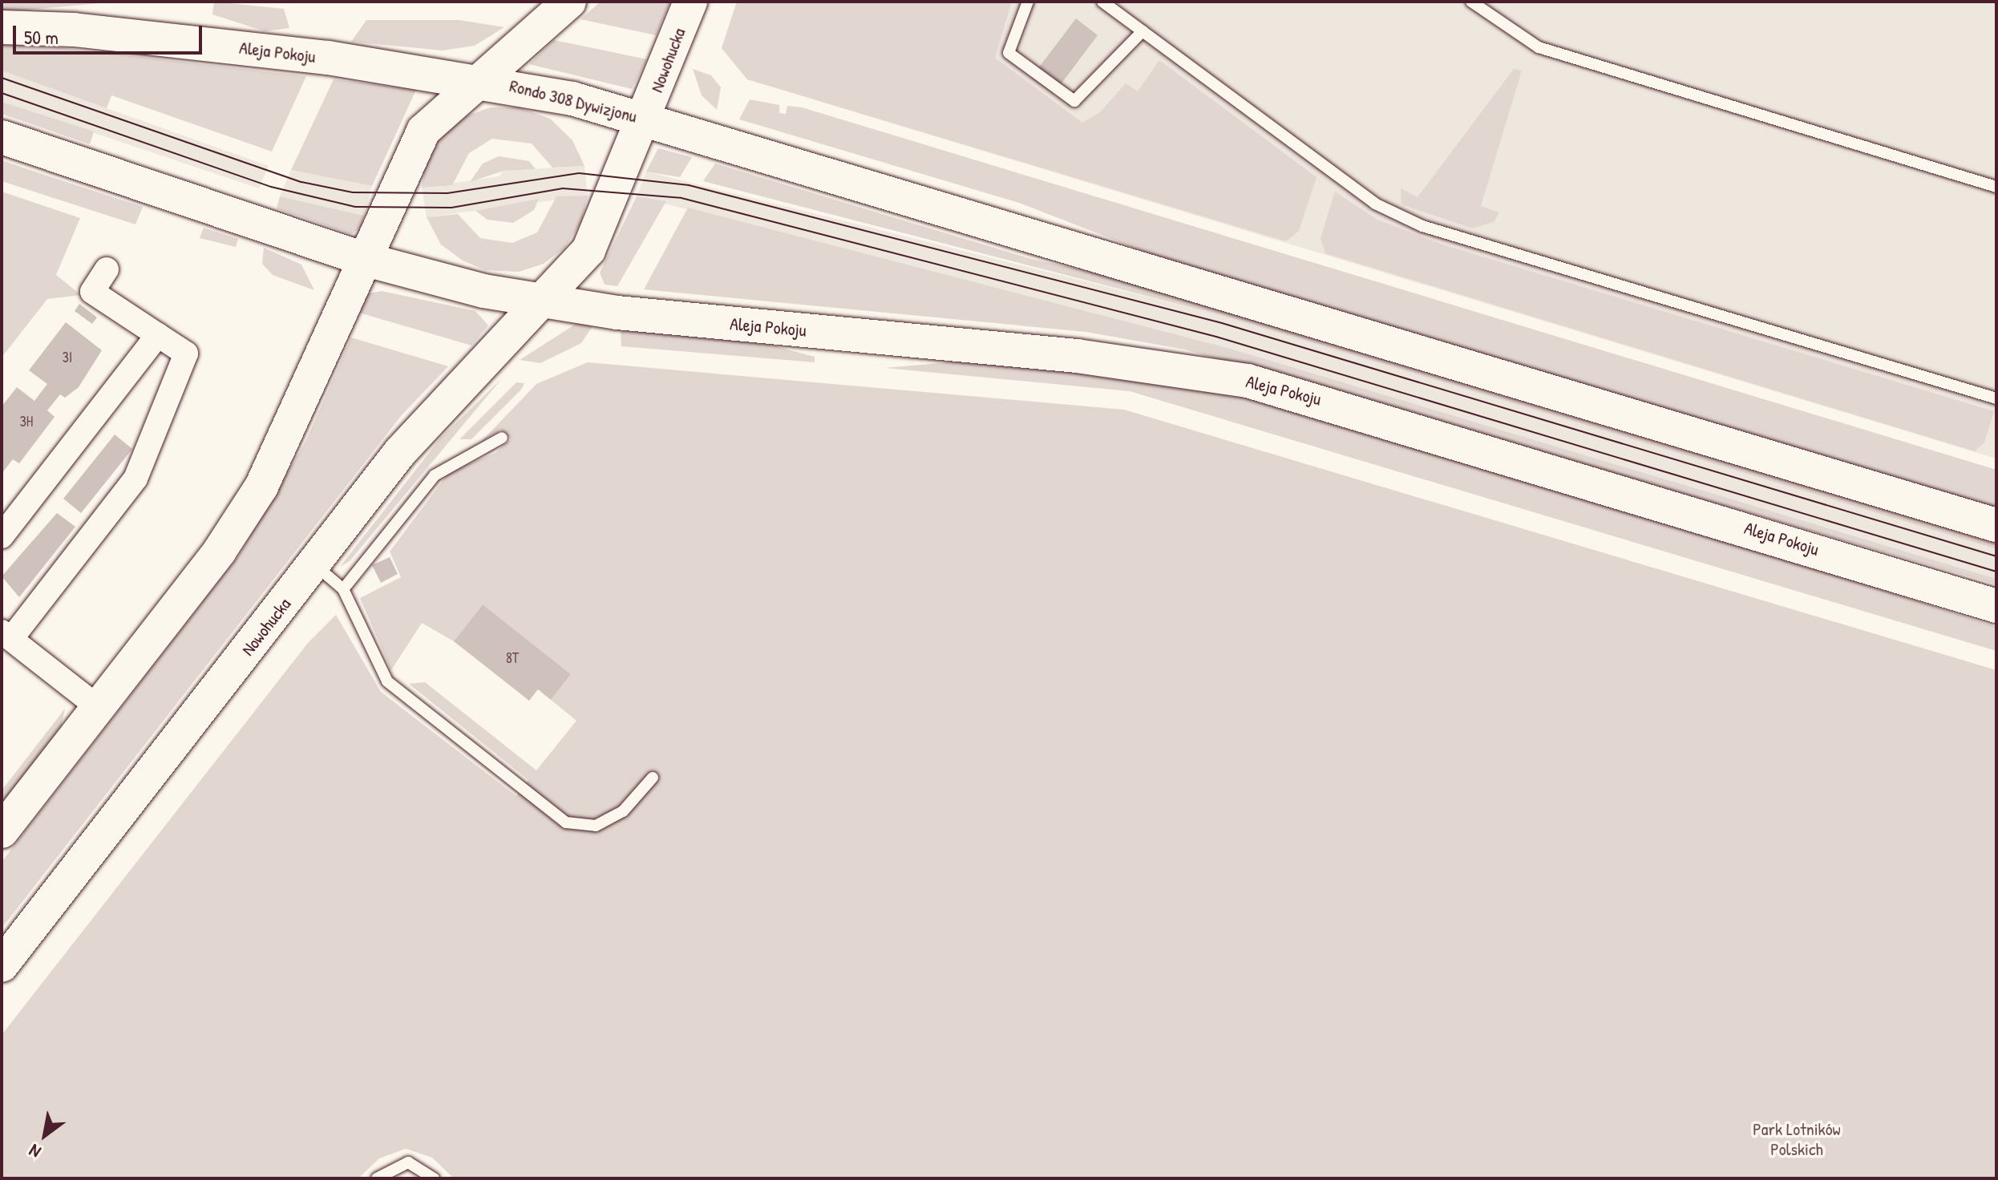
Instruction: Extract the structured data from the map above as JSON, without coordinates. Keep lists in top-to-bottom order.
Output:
{
  "streets": {
    "main road": ["Aleja Pokoju", "Nowohucka", "Rondo 308 Dywizjonu"]
  },
  "crossings": [
    ["Aleja Pokoju", "Nowohucka"],
    ["Aleja Pokoju", "Rondo 308 Dywizjonu"],
    ["Nowohucka", "Rondo 308 Dywizjonu"]
  ],
  "parks": ["Park Lotników Polskich"],
  "house_numbers": ["3I", "3H", "8T"],
  "scale_bar": "50 m",
  "north": "bottom left"
}
